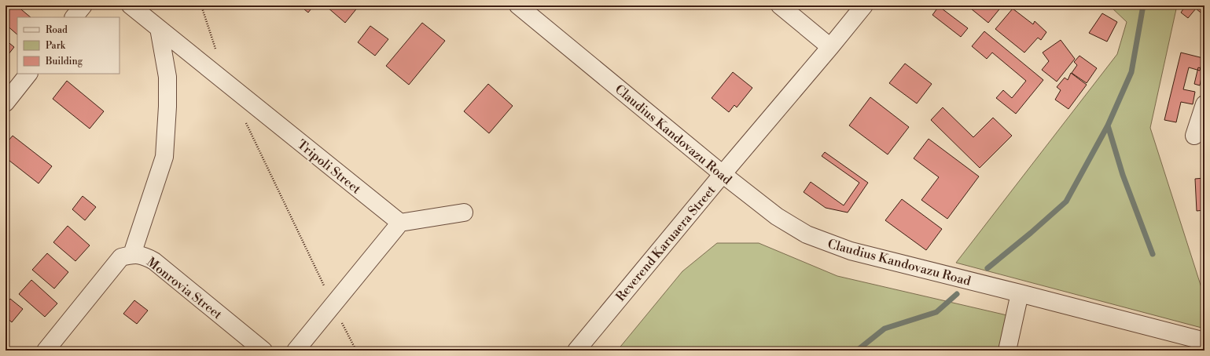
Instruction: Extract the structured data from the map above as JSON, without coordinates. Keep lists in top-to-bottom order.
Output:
{
  "streets": {
    "street": [
      "Claudius Kandovazu Road",
      "Tripoli Street",
      "Reverend Karuaera Street",
      "Monrovia Street"
    ]
  },
  "crossings": [
    ["Claudius Kandovazu Road", "Reverend Karuaera Street"]
  ],
  "legend": ["Road", "Park", "Building"]
}
